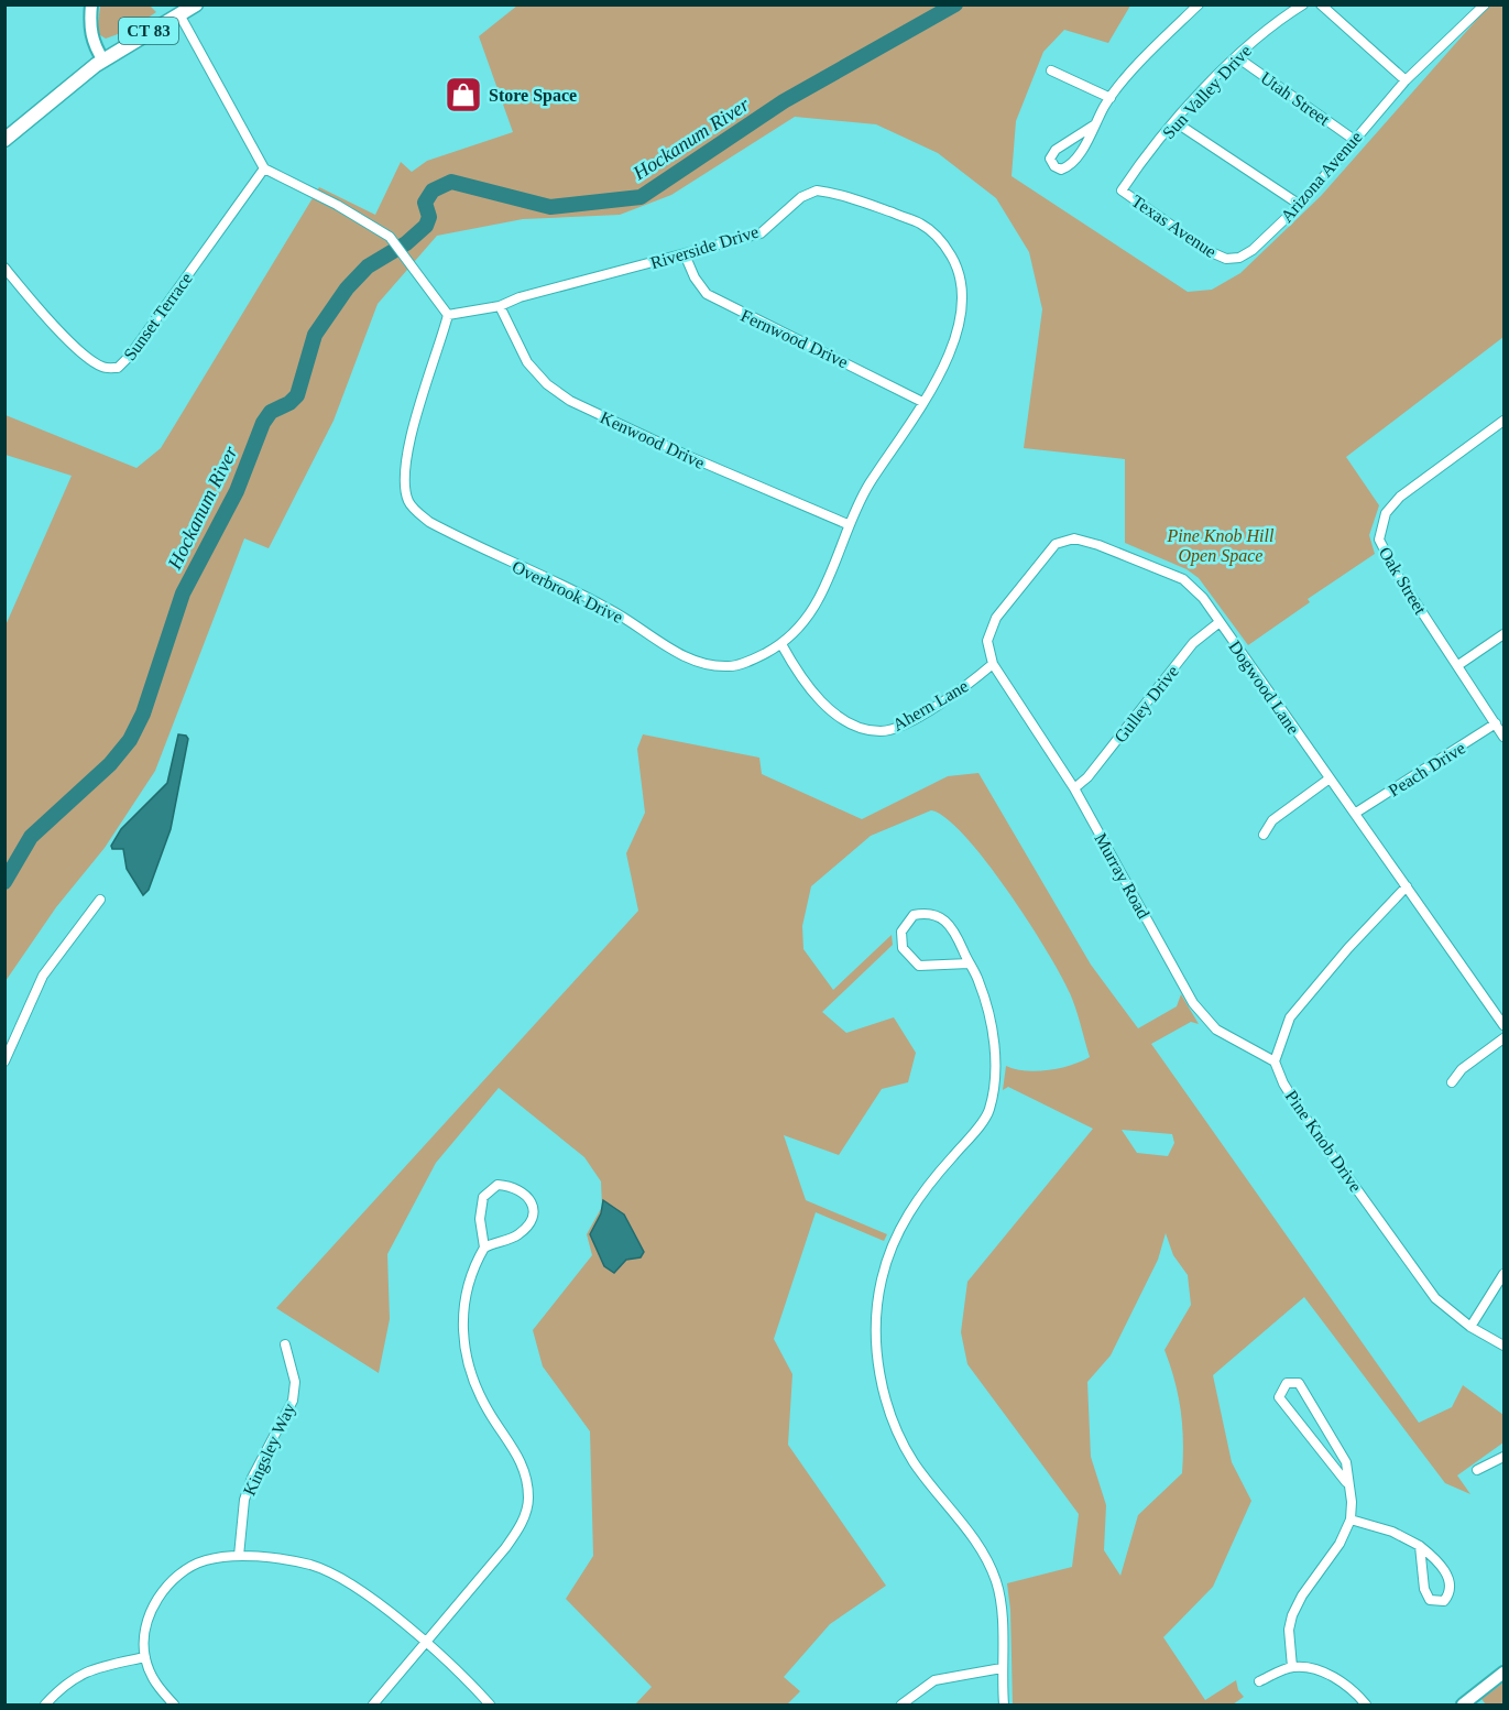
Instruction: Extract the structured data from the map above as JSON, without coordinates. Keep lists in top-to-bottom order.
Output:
{
  "streets": {
    "main road": ["CT 83"],
    "street": [
      "Sun Valley Drive",
      "Utah Street",
      "Arizona Avenue",
      "Texas Avenue",
      "Riverside Drive",
      "Sunset Terrace",
      "Fernwood Drive",
      "Kenwood Drive",
      "Oak Street",
      "Overbrook Drive",
      "Dogwood Lane",
      "Gulley Drive",
      "Ahern Lane",
      "Peach Drive",
      "Murray Road",
      "Pine Knob Drive",
      "Kingsley Way"
    ]
  },
  "crossings": [
    ["Sun Valley Drive", "Utah Street"],
    ["Sun Valley Drive", "Texas Avenue"],
    ["Utah Street", "Arizona Avenue"],
    ["Arizona Avenue", "Texas Avenue"],
    ["Riverside Drive", "Fernwood Drive"],
    ["Riverside Drive", "Kenwood Drive"],
    ["Riverside Drive", "Overbrook Drive"],
    ["Kenwood Drive", "Overbrook Drive"],
    ["Oak Street", "Peach Drive"],
    ["Overbrook Drive", "Ahern Lane"],
    ["Dogwood Lane", "Gulley Drive"],
    ["Dogwood Lane", "Ahern Lane"],
    ["Dogwood Lane", "Peach Drive"],
    ["Dogwood Lane", "Murray Road"],
    ["Gulley Drive", "Murray Road"],
    ["Ahern Lane", "Murray Road"],
    ["Murray Road", "Pine Knob Drive"]
  ],
  "water": ["Hockanum River"],
  "parks": ["Pine Knob Hill Open Space"],
  "places": {
    "shop": ["Store Space"]
  }
}
